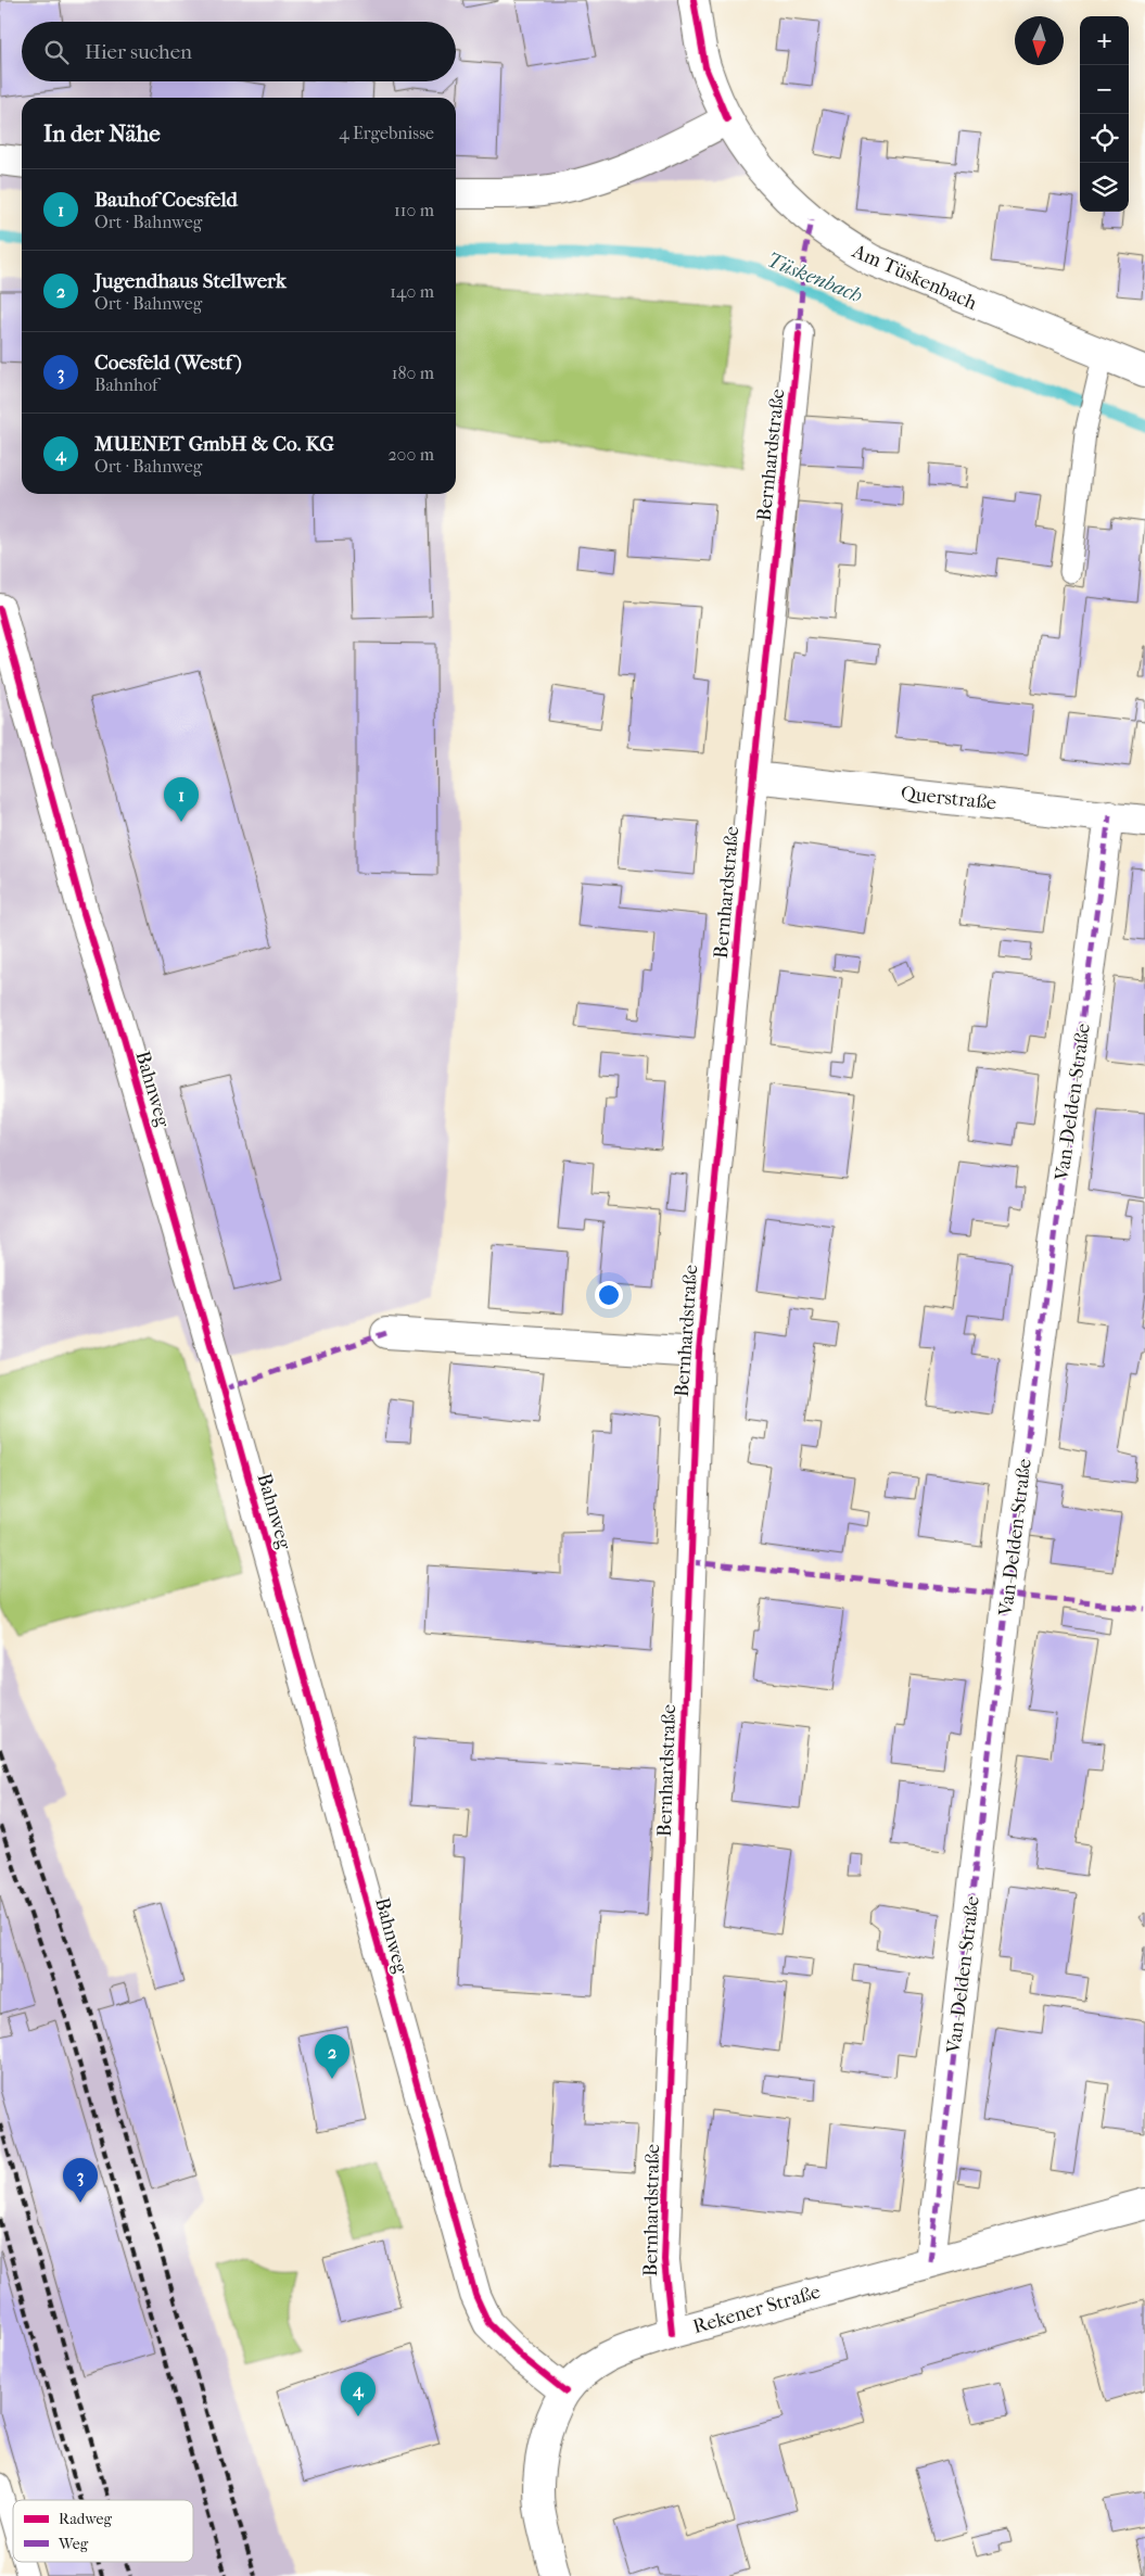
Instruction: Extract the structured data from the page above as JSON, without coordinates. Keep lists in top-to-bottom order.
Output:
{
  "streets": {
    "street": [
      "Am Tüskenbach",
      "Bernhardstraße",
      "Querstraße",
      "Bahnweg",
      "Van-Delden-Straße",
      "Rekener Straße"
    ]
  },
  "crossings": [
    ["Bernhardstraße", "Querstraße"],
    ["Bernhardstraße", "Rekener Straße"],
    ["Querstraße", "Van-Delden-Straße"],
    ["Bahnweg", "Rekener Straße"],
    ["Van-Delden-Straße", "Rekener Straße"]
  ],
  "water": ["Tüskenbach"],
  "legend": ["Radweg", "Weg"],
  "north": "bottom",
  "page": {
    "map_buttons": ["+", "−"],
    "search": "Hier suchen",
    "heading": ["In der Nähe", "4 Ergebnisse"],
    "list": [
      {
        "mark": "1",
        "name": "Bauhof Coesfeld",
        "note": "Ort · Bahnweg",
        "value": "110 m"
      },
      {
        "mark": "2",
        "name": "Jugendhaus Stellwerk",
        "note": "Ort · Bahnweg",
        "value": "140 m"
      },
      {
        "mark": "3",
        "name": "Coesfeld (Westf)",
        "note": "Bahnhof",
        "value": "180 m"
      },
      {
        "mark": "4",
        "name": "MUENET GmbH & Co. KG",
        "note": "Ort · Bahnweg",
        "value": "200 m"
      }
    ],
    "pins": [
      "1",
      "2",
      "3",
      "4"
    ]
  }
}
